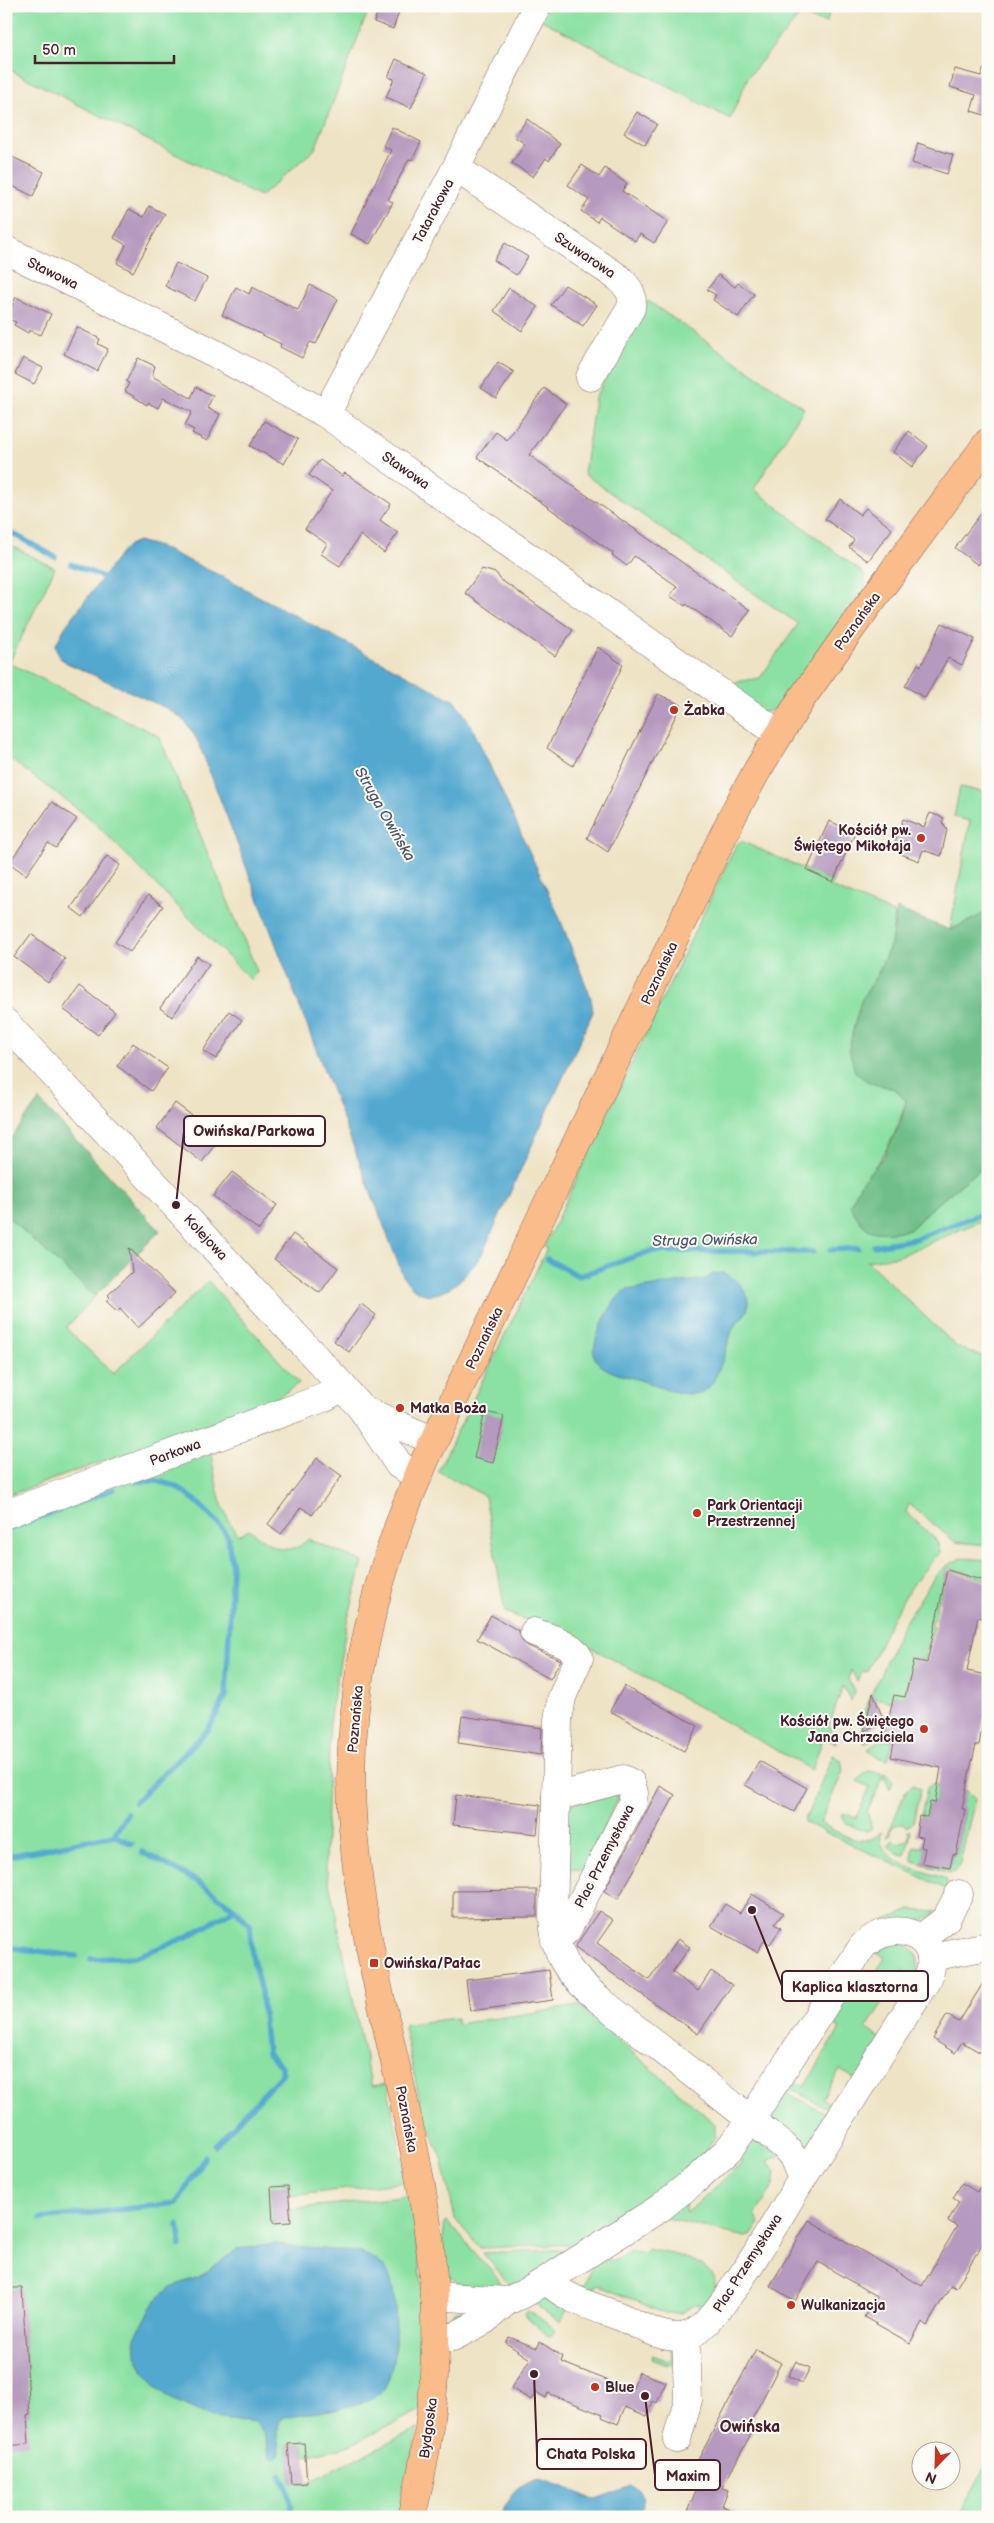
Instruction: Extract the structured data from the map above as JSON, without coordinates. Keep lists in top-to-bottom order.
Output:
{
  "streets": {
    "main road": ["Poznańska", "Bydgoska"],
    "street": [
      "Tatarakowa",
      "Szuwarowa",
      "Stawowa",
      "Kolejowa",
      "Parkowa",
      "Plac Przemysława"
    ]
  },
  "crossings": [
    ["Tatarakowa", "Szuwarowa"],
    ["Tatarakowa", "Stawowa"],
    ["Stawowa", "Poznańska"],
    ["Poznańska", "Kolejowa"],
    ["Poznańska", "Bydgoska"],
    ["Kolejowa", "Parkowa"]
  ],
  "districts": ["Owińska"],
  "water": ["Struga Owińska"],
  "places": {
    "other": [
      "Żabka",
      "Kościół pw. Świętego Mikołaja",
      "Owińska/Parkowa",
      "Matka Boża",
      "Park Orientacji Przestrzennej",
      "Kościół pw. Świętego Jana Chrzciciela",
      "Kaplica klasztorna",
      "Wulkanizacja",
      "Chata Polska",
      "Blue",
      "Maxim"
    ],
    "transit": ["Owińska/Pałac"]
  },
  "scale_bar": "50 m",
  "north": "bottom left"
}
